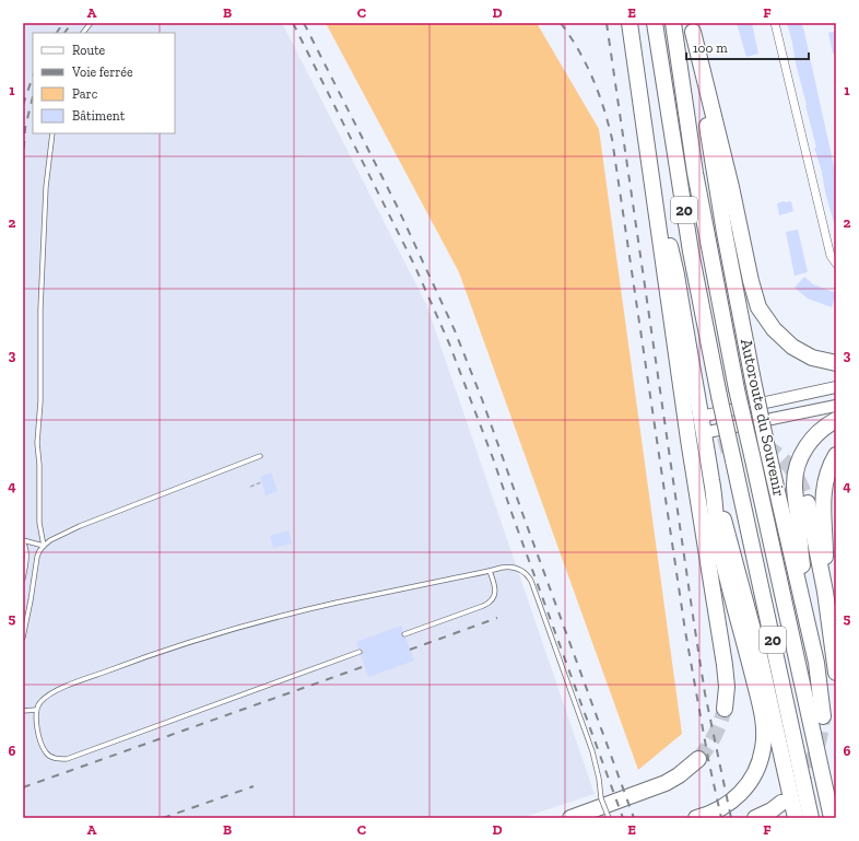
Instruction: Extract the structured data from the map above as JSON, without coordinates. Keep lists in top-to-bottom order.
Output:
{
  "streets": {
    "highway": ["20", "Autoroute du Souvenir"]
  },
  "legend": [
    "Route",
    "Voie ferrée",
    "Parc",
    "Bâtiment"
  ],
  "scale_bar": "100 m",
  "grid": {
    "columns": [
      "A",
      "B",
      "C",
      "D",
      "E",
      "F"
    ],
    "rows": [
      "1",
      "2",
      "3",
      "4",
      "5",
      "6"
    ]
  }
}
